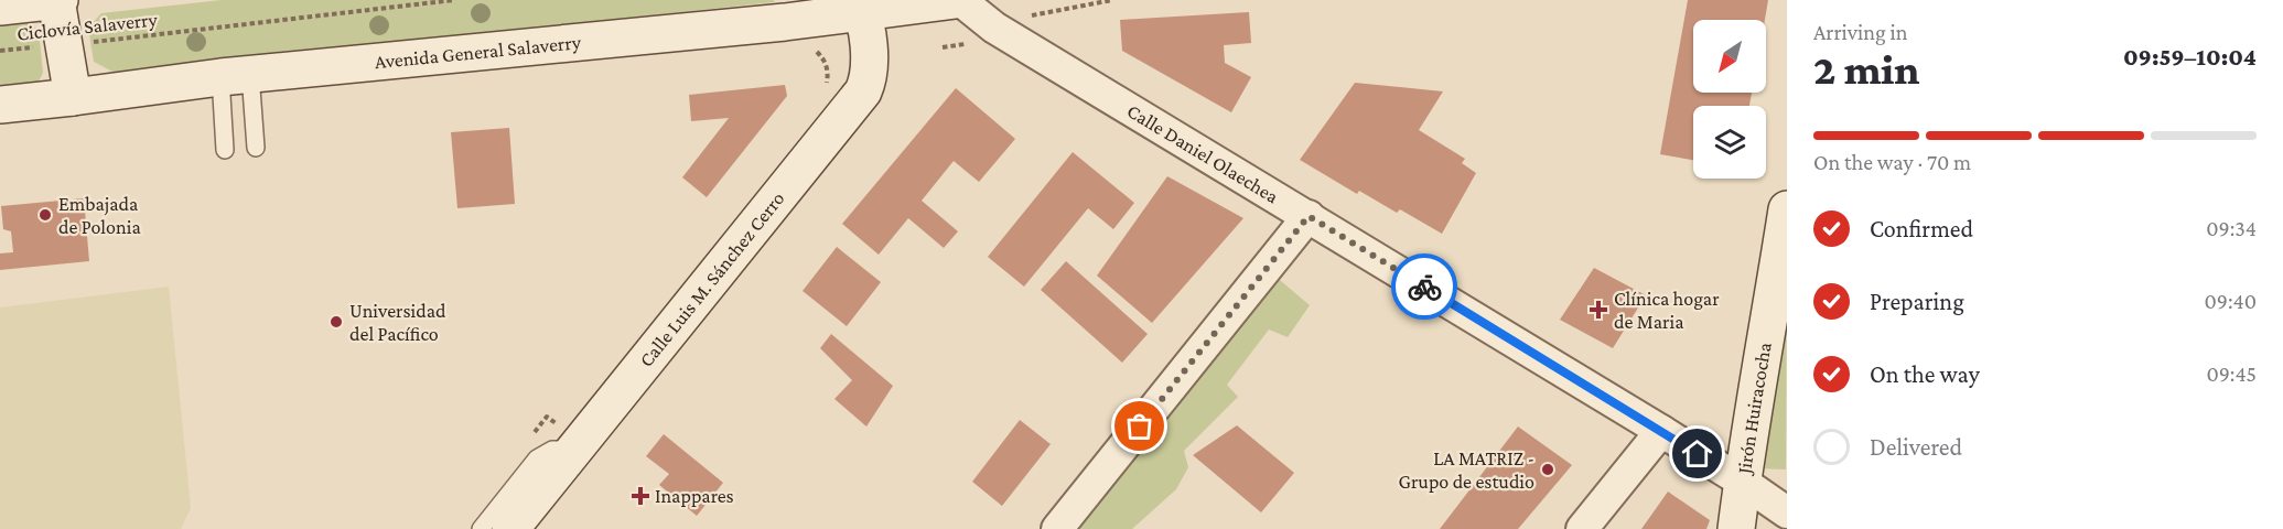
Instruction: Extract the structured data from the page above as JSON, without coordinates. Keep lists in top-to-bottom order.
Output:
{
  "streets": {
    "street": [
      "Avenida General Salaverry",
      "Calle Daniel Olaechea",
      "Calle Luis M. Sánchez Cerro",
      "Jirón Huiracocha"
    ],
    "path": ["Ciclovía Salaverry"]
  },
  "crossings": [
    ["Avenida General Salaverry", "Calle Daniel Olaechea"],
    ["Avenida General Salaverry", "Calle Luis M. Sánchez Cerro"],
    ["Calle Daniel Olaechea", "Jirón Huiracocha"]
  ],
  "places": {
    "other": ["Embajada de Polonia", "Universidad del Pacífico", "LA MATRIZ - Grupo de estudio"],
    "health": ["Clínica hogar de Maria", "Inappares"]
  },
  "north": "bottom left",
  "page": {
    "heading": ["2 min", "Arriving in", "09:59–10:04"],
    "bar": "On the way · 70 m",
    "list": [
      ["Confirmed", "09:34"],
      ["Preparing", "09:40"],
      ["On the way", "09:45"],
      "Delivered"
    ]
  }
}
